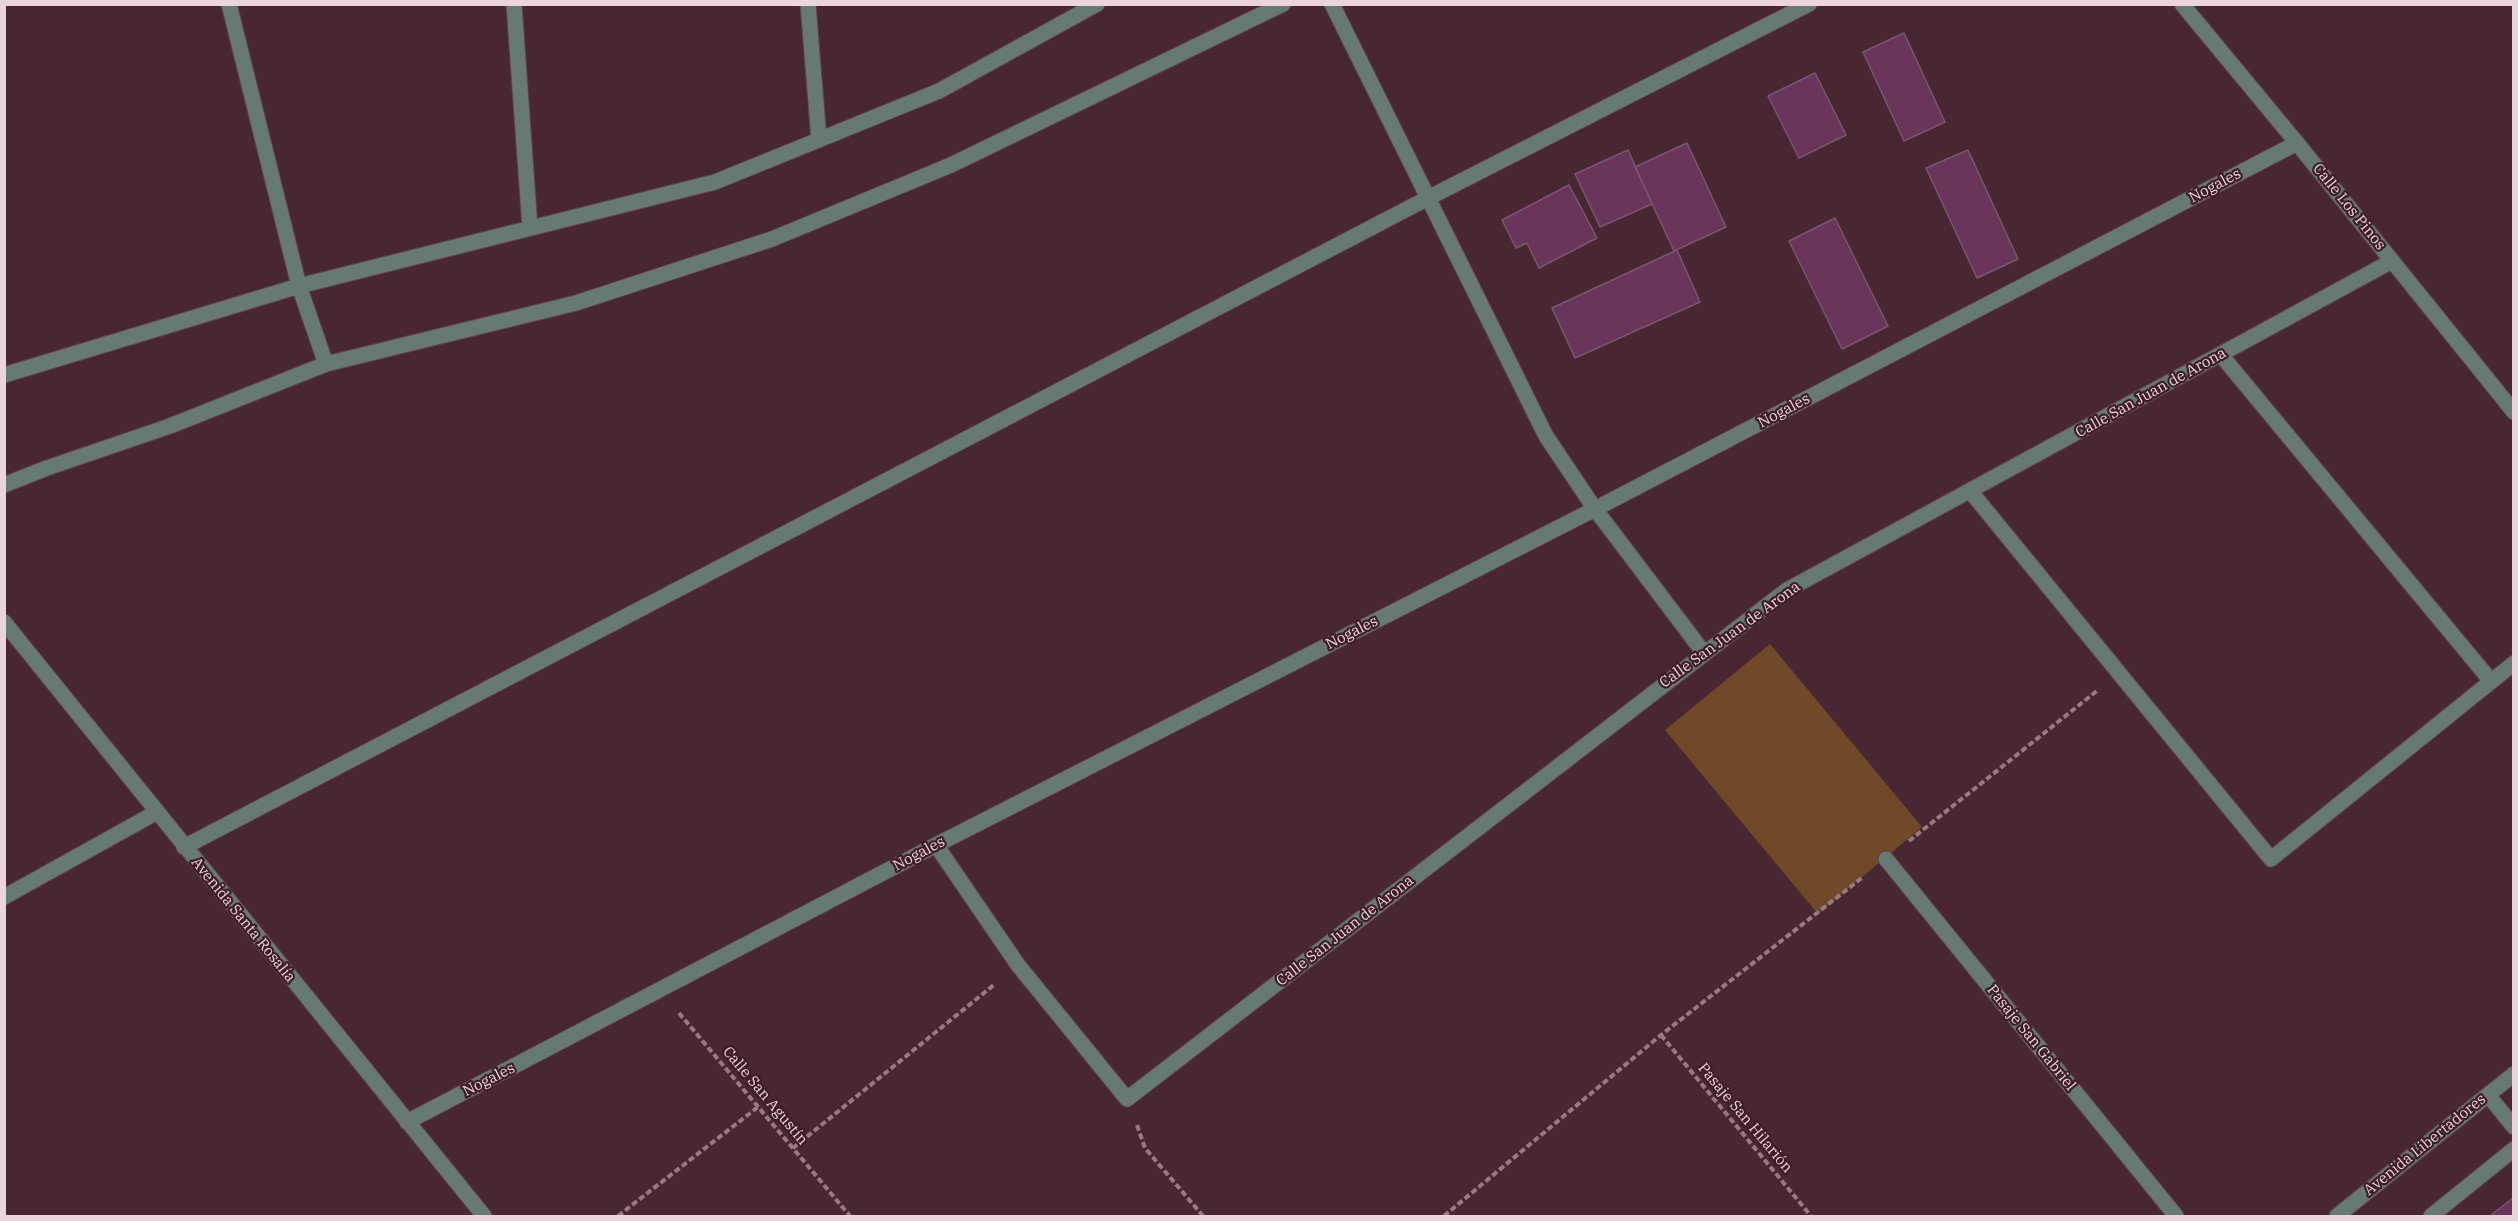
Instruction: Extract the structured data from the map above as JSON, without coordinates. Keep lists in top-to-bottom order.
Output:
{
  "streets": {
    "street": [
      "Nogales",
      "Calle Los Pinos",
      "Calle San Juan de Arona",
      "Avenida Santa Rosalía",
      "Pasaje San Gabriel",
      "Avenida Libertadores"
    ],
    "path": ["Calle San Agustín", "Pasaje San Hilarión"]
  },
  "crossings": [
    ["Nogales", "Calle Los Pinos"],
    ["Nogales", "Avenida Santa Rosalía"],
    ["Nogales", "Calle San Agustín"],
    ["Calle Los Pinos", "Calle San Juan de Arona"]
  ]
}
